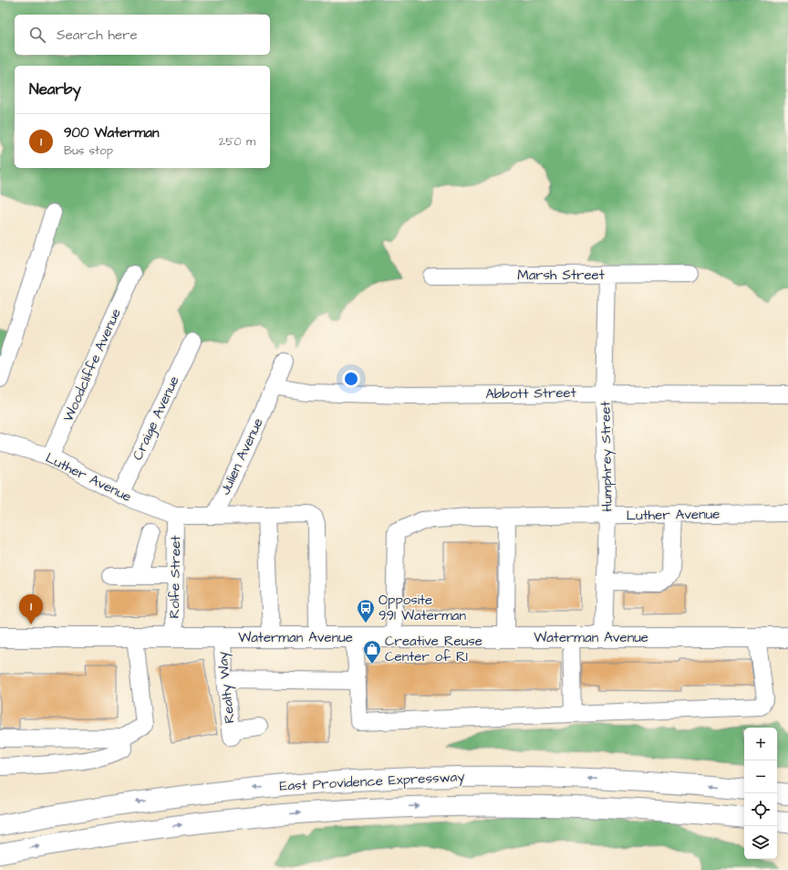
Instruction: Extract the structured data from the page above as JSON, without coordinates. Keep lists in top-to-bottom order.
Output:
{
  "streets": {
    "main road": ["Waterman Avenue", "East Providence Expressway"],
    "street": [
      "Marsh Street",
      "Woodcliffe Avenue",
      "Abbott Street",
      "Craige Avenue",
      "Julien Avenue",
      "Humphrey Street",
      "Luther Avenue",
      "Rolfe Street",
      "Realty Way"
    ]
  },
  "crossings": [
    ["Marsh Street", "Humphrey Street"],
    ["Woodcliffe Avenue", "Luther Avenue"],
    ["Abbott Street", "Julien Avenue"],
    ["Abbott Street", "Humphrey Street"],
    ["Craige Avenue", "Luther Avenue"],
    ["Humphrey Street", "Luther Avenue"],
    ["Humphrey Street", "Waterman Avenue"],
    ["Luther Avenue", "Rolfe Street"],
    ["Luther Avenue", "Waterman Avenue"],
    ["Rolfe Street", "Waterman Avenue"],
    ["Waterman Avenue", "Realty Way"]
  ],
  "places": {
    "bus stop": ["Opposite 991 Waterman"],
    "shop": ["Creative Reuse Center of RI"]
  },
  "page": {
    "search": "Search here",
    "heading": "Nearby",
    "list": [
      {
        "mark": "1",
        "name": "900 Waterman",
        "note": "Bus stop",
        "value": "250 m"
      }
    ],
    "pins": "1",
    "map_buttons": ["+", "−"]
  }
}
